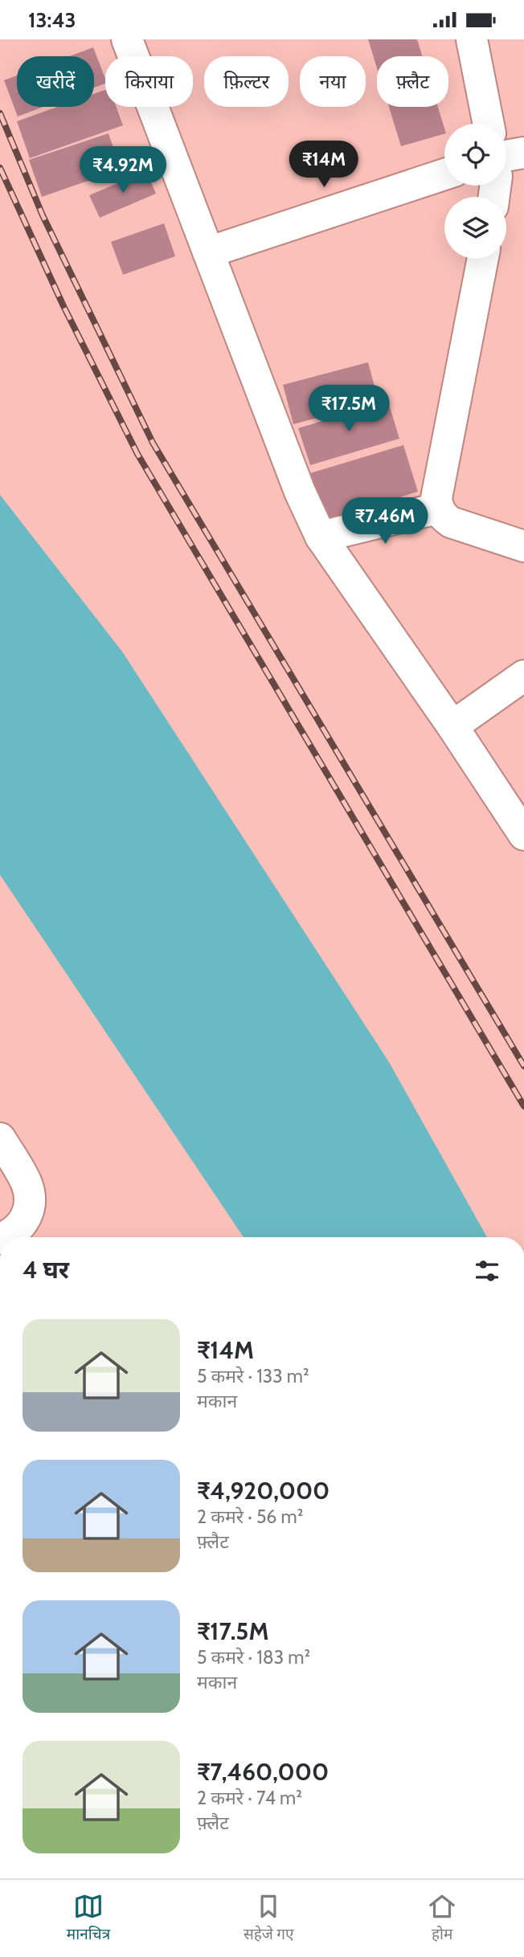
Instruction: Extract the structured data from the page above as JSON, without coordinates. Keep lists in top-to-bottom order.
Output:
{
  "page": {
    "status": "13:43",
    "chip": [
      "खरीदें",
      "किराया",
      "फ़िल्टर",
      "नया",
      "फ़्लैट"
    ],
    "price": [
      "₹14M",
      "₹4.92M",
      "₹17.5M",
      "₹7.46M"
    ],
    "heading": "4 घर",
    "list": [
      {
        "name": "₹14M",
        "note": "5 कमरे · 133 m² · मकान"
      },
      {
        "name": "₹4,920,000",
        "note": "2 कमरे · 56 m² · फ़्लैट"
      },
      {
        "name": "₹17.5M",
        "note": "5 कमरे · 183 m² · मकान"
      },
      {
        "name": "₹7,460,000",
        "note": "2 कमरे · 74 m² · फ़्लैट"
      }
    ],
    "tabs": ["मानचित्र", "सहेजे गए", "होम"]
  }
}
